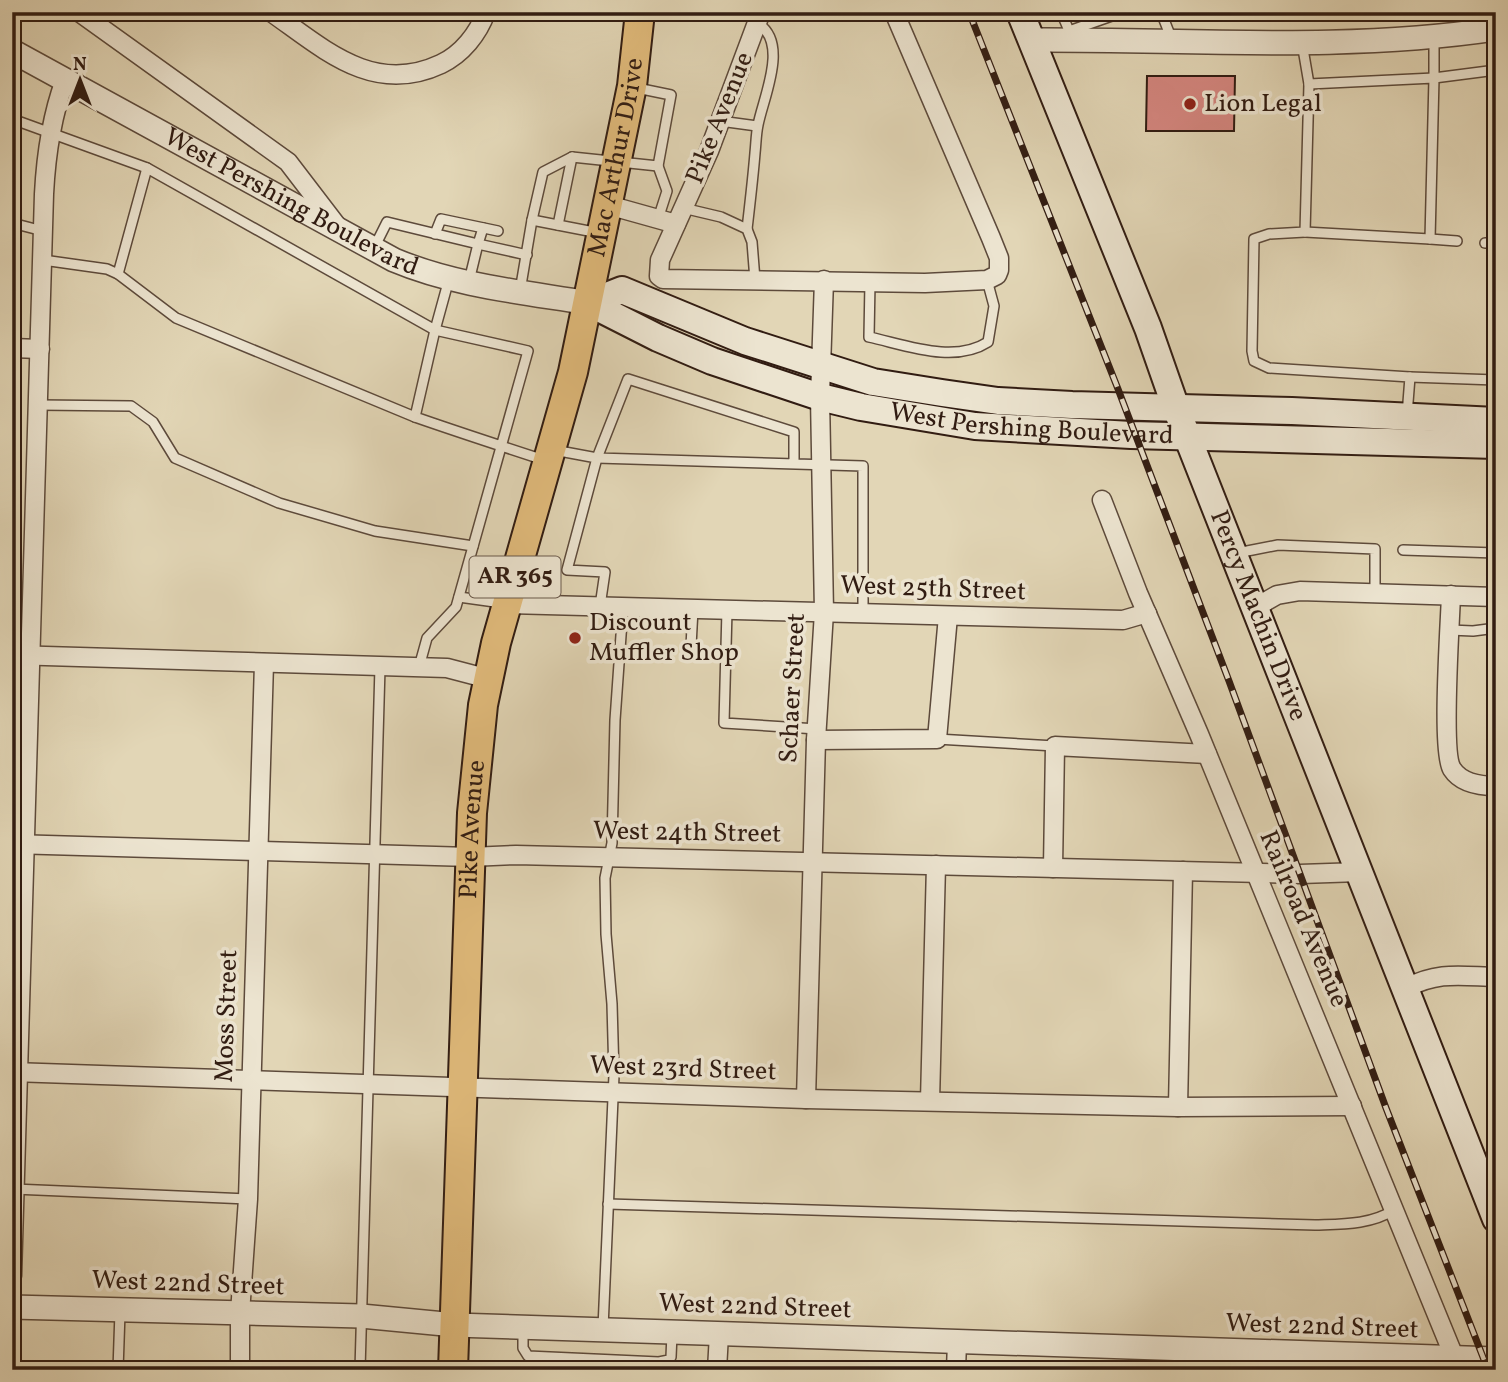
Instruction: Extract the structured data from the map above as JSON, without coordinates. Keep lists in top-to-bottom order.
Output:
{
  "streets": {
    "main road": [
      "Pike Avenue",
      "Mac Arthur Drive",
      "West Pershing Boulevard",
      "AR 365",
      "Percy Machin Drive"
    ],
    "street": [
      "West 25th Street",
      "Schaer Street",
      "West 24th Street",
      "Railroad Avenue",
      "Moss Street",
      "West 23rd Street",
      "West 22nd Street"
    ]
  },
  "crossings": [
    ["Pike Avenue", "Mac Arthur Drive"],
    ["Pike Avenue", "West Pershing Boulevard"],
    ["Pike Avenue", "West 25th Street"],
    ["Pike Avenue", "West 24th Street"],
    ["Pike Avenue", "West 23rd Street"],
    ["Pike Avenue", "West 22nd Street"],
    ["Mac Arthur Drive", "West Pershing Boulevard"],
    ["West Pershing Boulevard", "Percy Machin Drive"],
    ["West Pershing Boulevard", "Schaer Street"],
    ["West 25th Street", "Schaer Street"],
    ["West 25th Street", "Railroad Avenue"],
    ["Percy Machin Drive", "West 24th Street"],
    ["Schaer Street", "West 24th Street"],
    ["Schaer Street", "West 23rd Street"],
    ["West 24th Street", "Railroad Avenue"],
    ["West 24th Street", "Moss Street"],
    ["Railroad Avenue", "West 23rd Street"],
    ["Railroad Avenue", "West 22nd Street"],
    ["Moss Street", "West 23rd Street"],
    ["Moss Street", "West 22nd Street"]
  ],
  "places": ["Lion Legal", "Discount Muffler Shop"],
  "north": "top"
}
